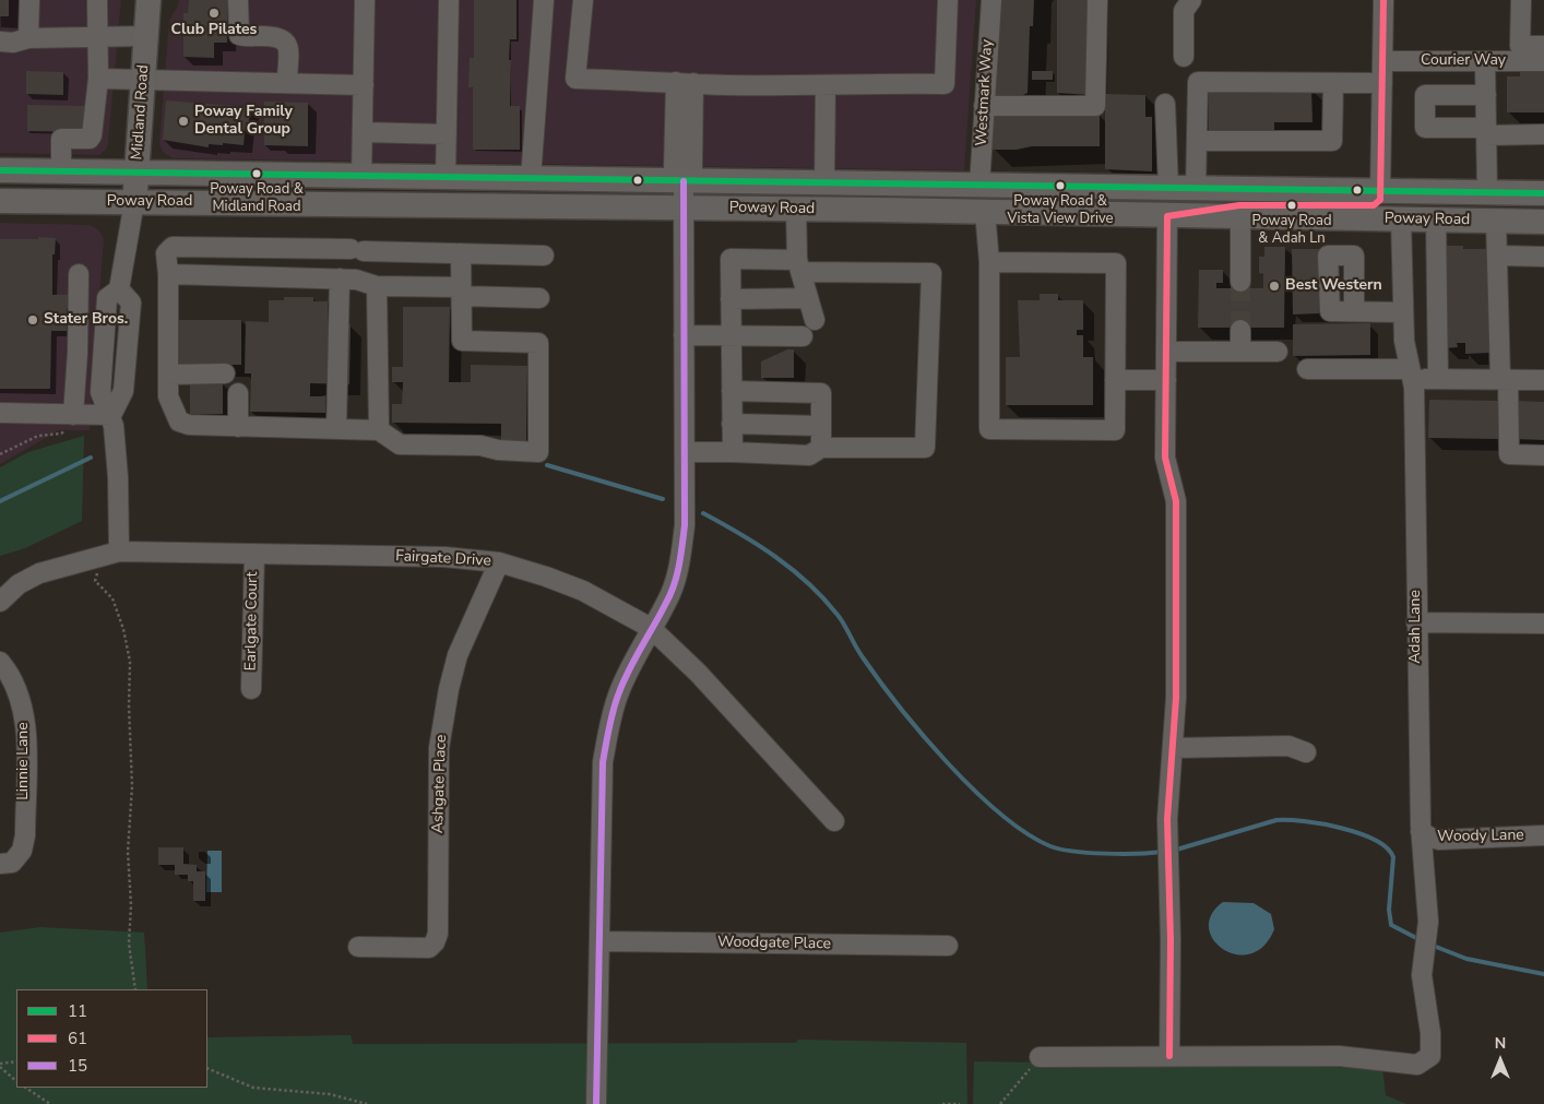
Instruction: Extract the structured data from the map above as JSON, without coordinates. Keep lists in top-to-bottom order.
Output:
{
  "streets": {
    "main road": ["Midland Road", "Poway Road"],
    "street": [
      "Courier Way",
      "Westmark Way",
      "Fairgate Drive",
      "Earlgate Court",
      "Adah Lane",
      "Linnie Lane",
      "Ashgate Place",
      "Woody Lane",
      "Woodgate Place"
    ]
  },
  "crossings": [
    ["Westmark Way", "Poway Road"],
    ["Midland Road", "Poway Road"],
    ["Poway Road", "Adah Lane"],
    ["Fairgate Drive", "Earlgate Court"],
    ["Fairgate Drive", "Ashgate Place"],
    ["Adah Lane", "Woody Lane"]
  ],
  "places": [
    "Club Pilates",
    "Poway Family Dental Group",
    "Poway Road & Midland Road",
    "Poway Road & Vista View Drive",
    "Poway Road & Adah Ln",
    "Best Western",
    "Stater Bros."
  ],
  "lines": ["transit line 61", "transit line 11", "transit line 15"],
  "legend": ["11", "61", "15"],
  "north": "top"
}
